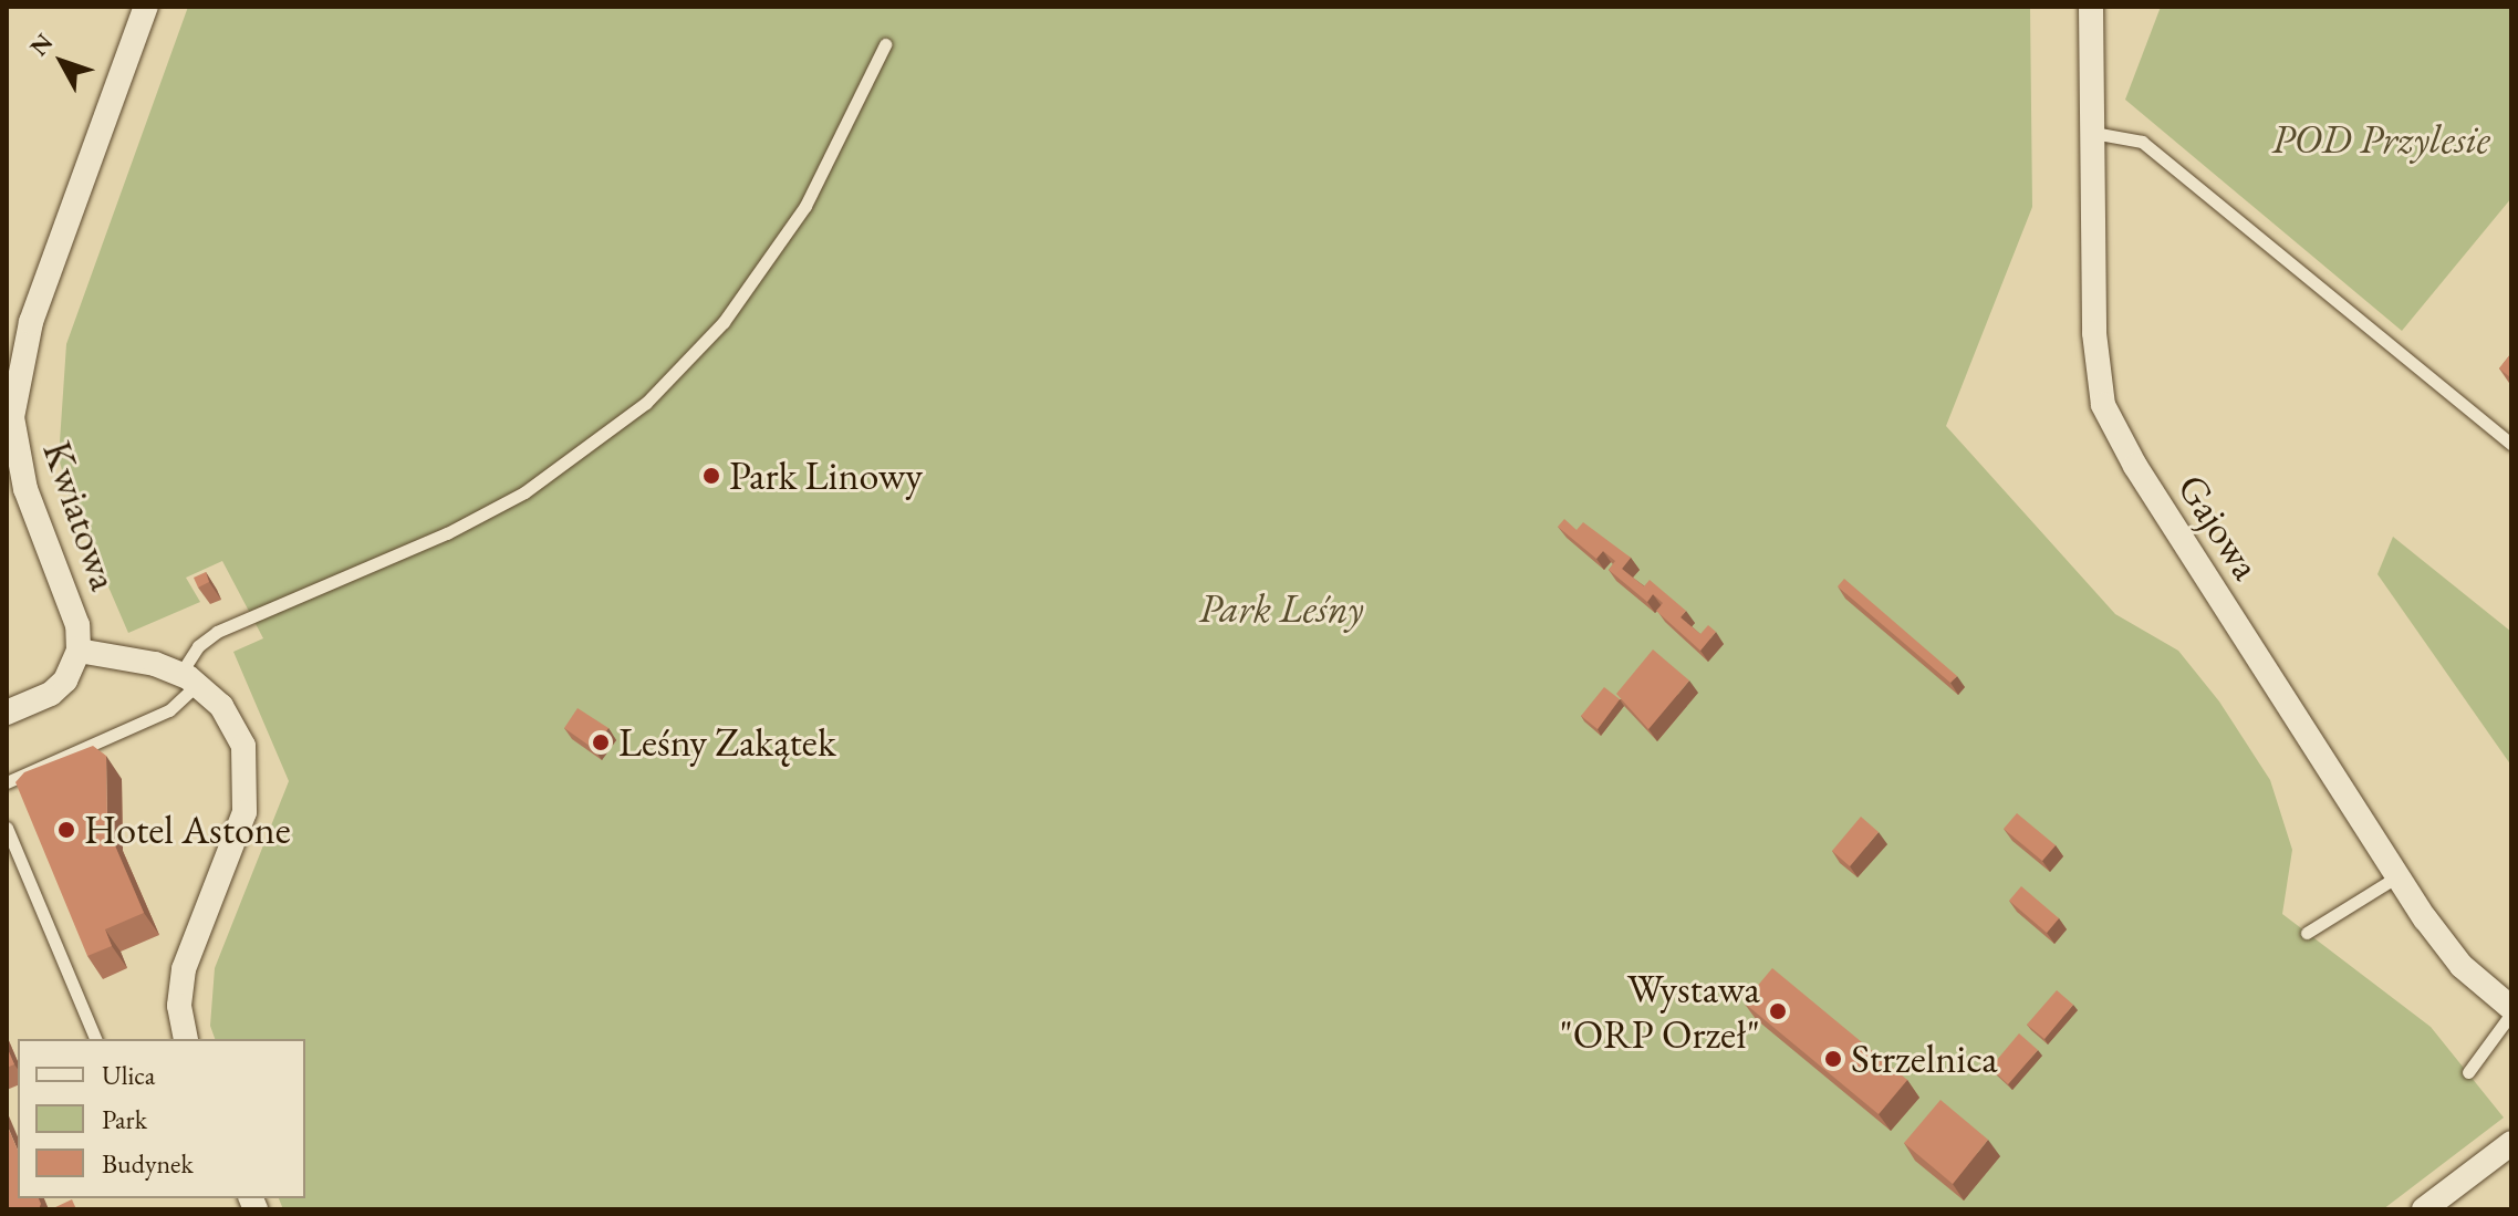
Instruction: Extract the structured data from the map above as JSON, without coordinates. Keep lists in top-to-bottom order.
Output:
{
  "streets": {
    "street": ["Kwiatowa", "Gajowa"]
  },
  "parks": ["POD Przylesie", "Park Leśny"],
  "places": [
    "Park Linowy",
    "Leśny Zakątek",
    "Hotel Astone",
    "Wystawa \"ORP Orzeł\"",
    "Strzelnica"
  ],
  "legend": ["Ulica", "Park", "Budynek"],
  "north": "top left"
}
